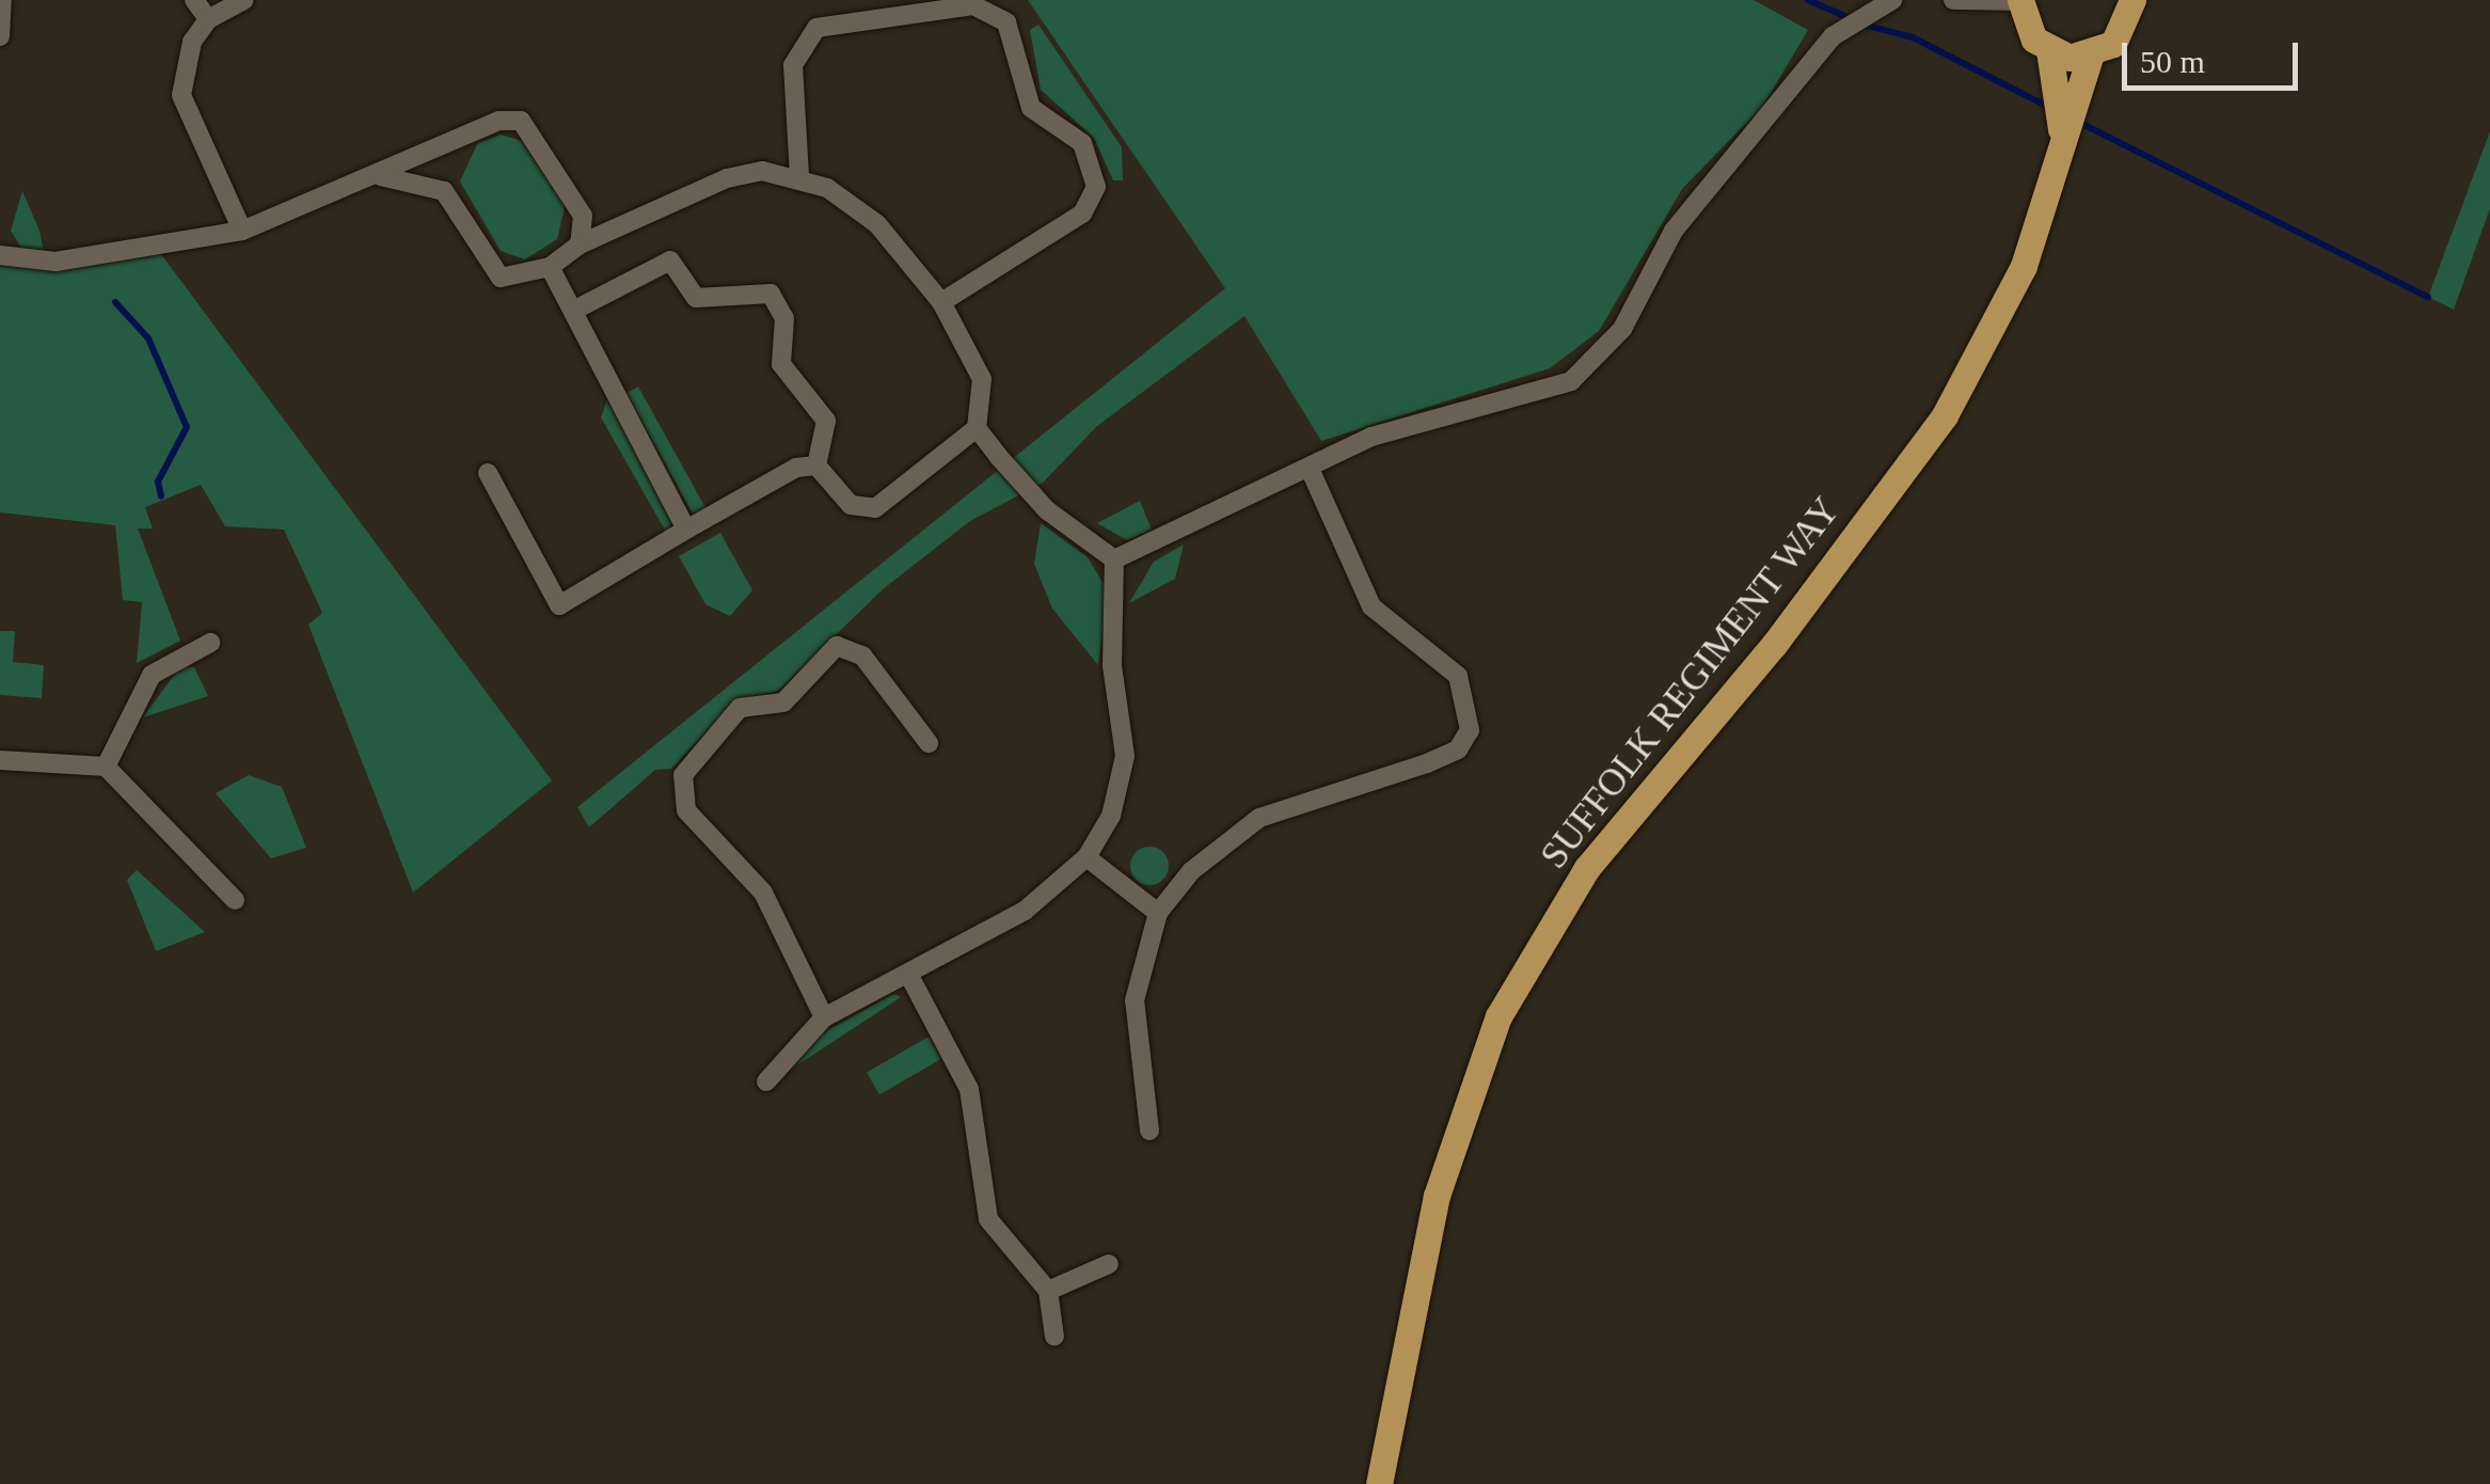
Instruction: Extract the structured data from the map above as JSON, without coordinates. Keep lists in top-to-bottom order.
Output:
{
  "streets": {
    "main road": ["SUFFOLK REGIMENT WAY"]
  },
  "scale_bar": "50 m"
}
